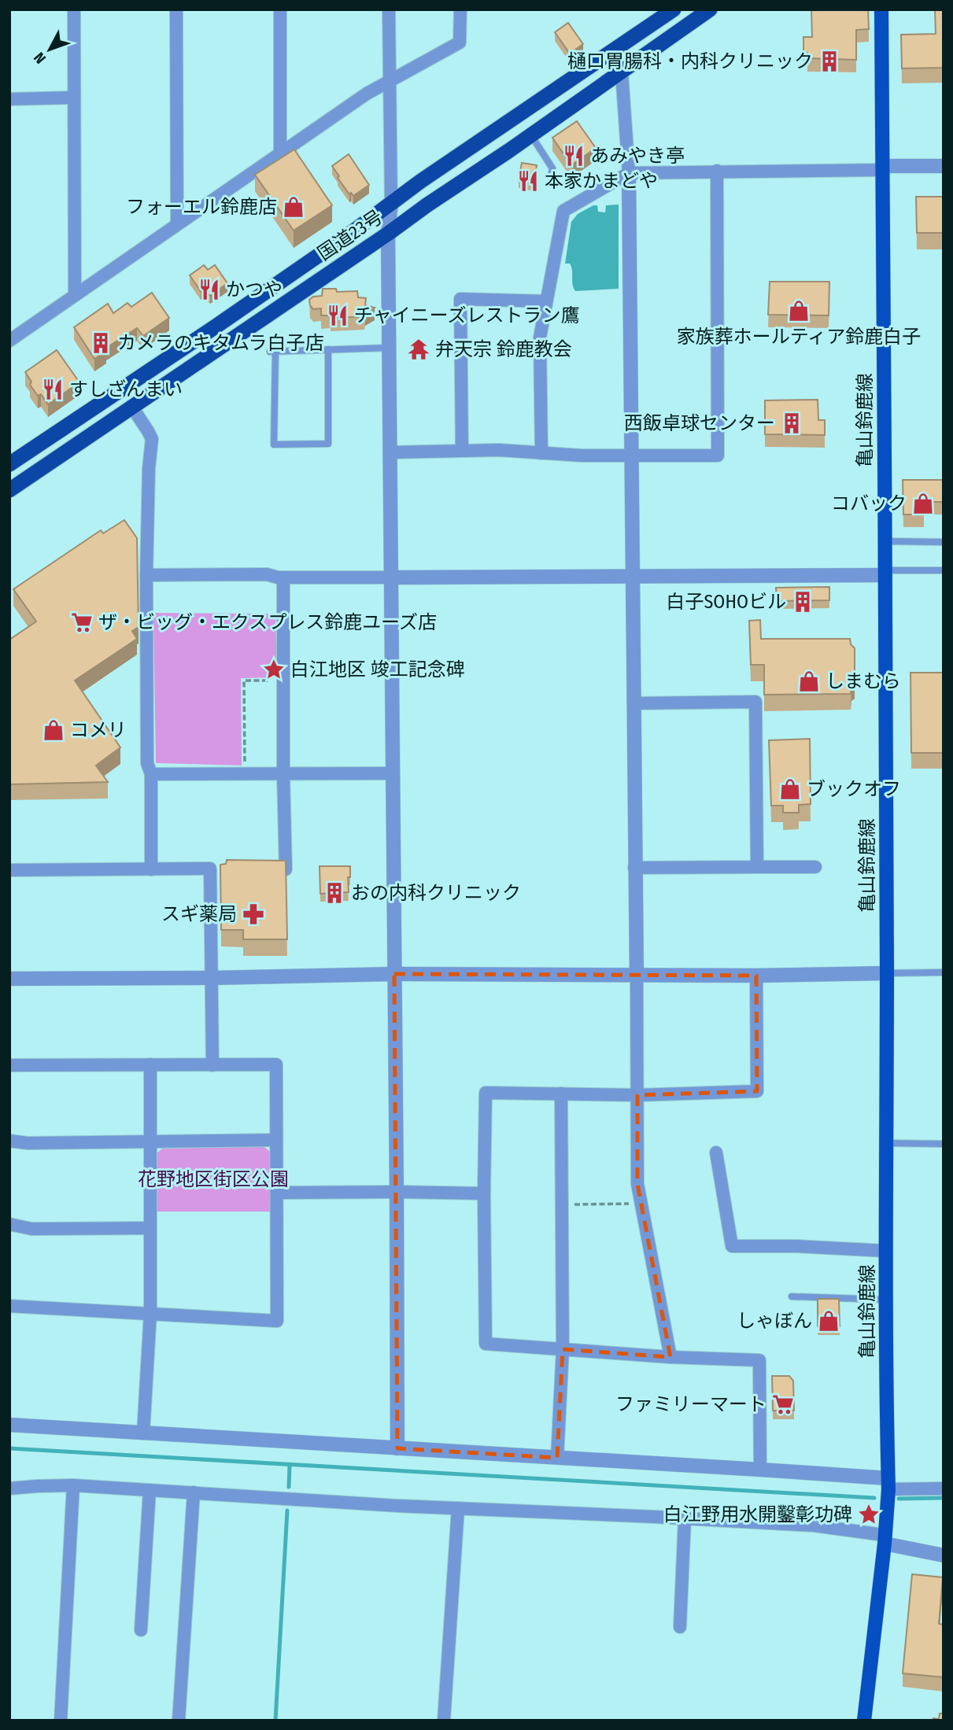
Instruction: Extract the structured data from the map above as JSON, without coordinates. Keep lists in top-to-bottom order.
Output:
{
  "streets": {
    "highway": ["国道23号"],
    "main road": ["亀山鈴鹿線"]
  },
  "parks": ["花野地区街区公園"],
  "places": {
    "building": [
      "樋口胃腸科・内科クリニック",
      "カメラのキタムラ白子店",
      "西飯卓球センター",
      "白子SOHOビル",
      "おの内科クリニック"
    ],
    "restaurant": [
      "あみやき亭",
      "本家かまどや",
      "かつや",
      "チャイニーズレストラン鷹",
      "すしざんまい"
    ],
    "shop": [
      "フォーエル鈴鹿店",
      "家族葬ホールティア鈴鹿白子",
      "コバック",
      "しまむら",
      "コメリ",
      "ブックオフ",
      "しゃぼん"
    ],
    "temple": ["弁天宗 鈴鹿教会"],
    "supermarket": ["ザ・ビッグ・エクスプレス鈴鹿ユーズ店", "ファミリーマート"],
    "place": ["白江地区 竣工記念碑", "白江野用水開鑿彰功碑"],
    "pharmacy": ["スギ薬局"]
  },
  "north": "bottom left"
}
